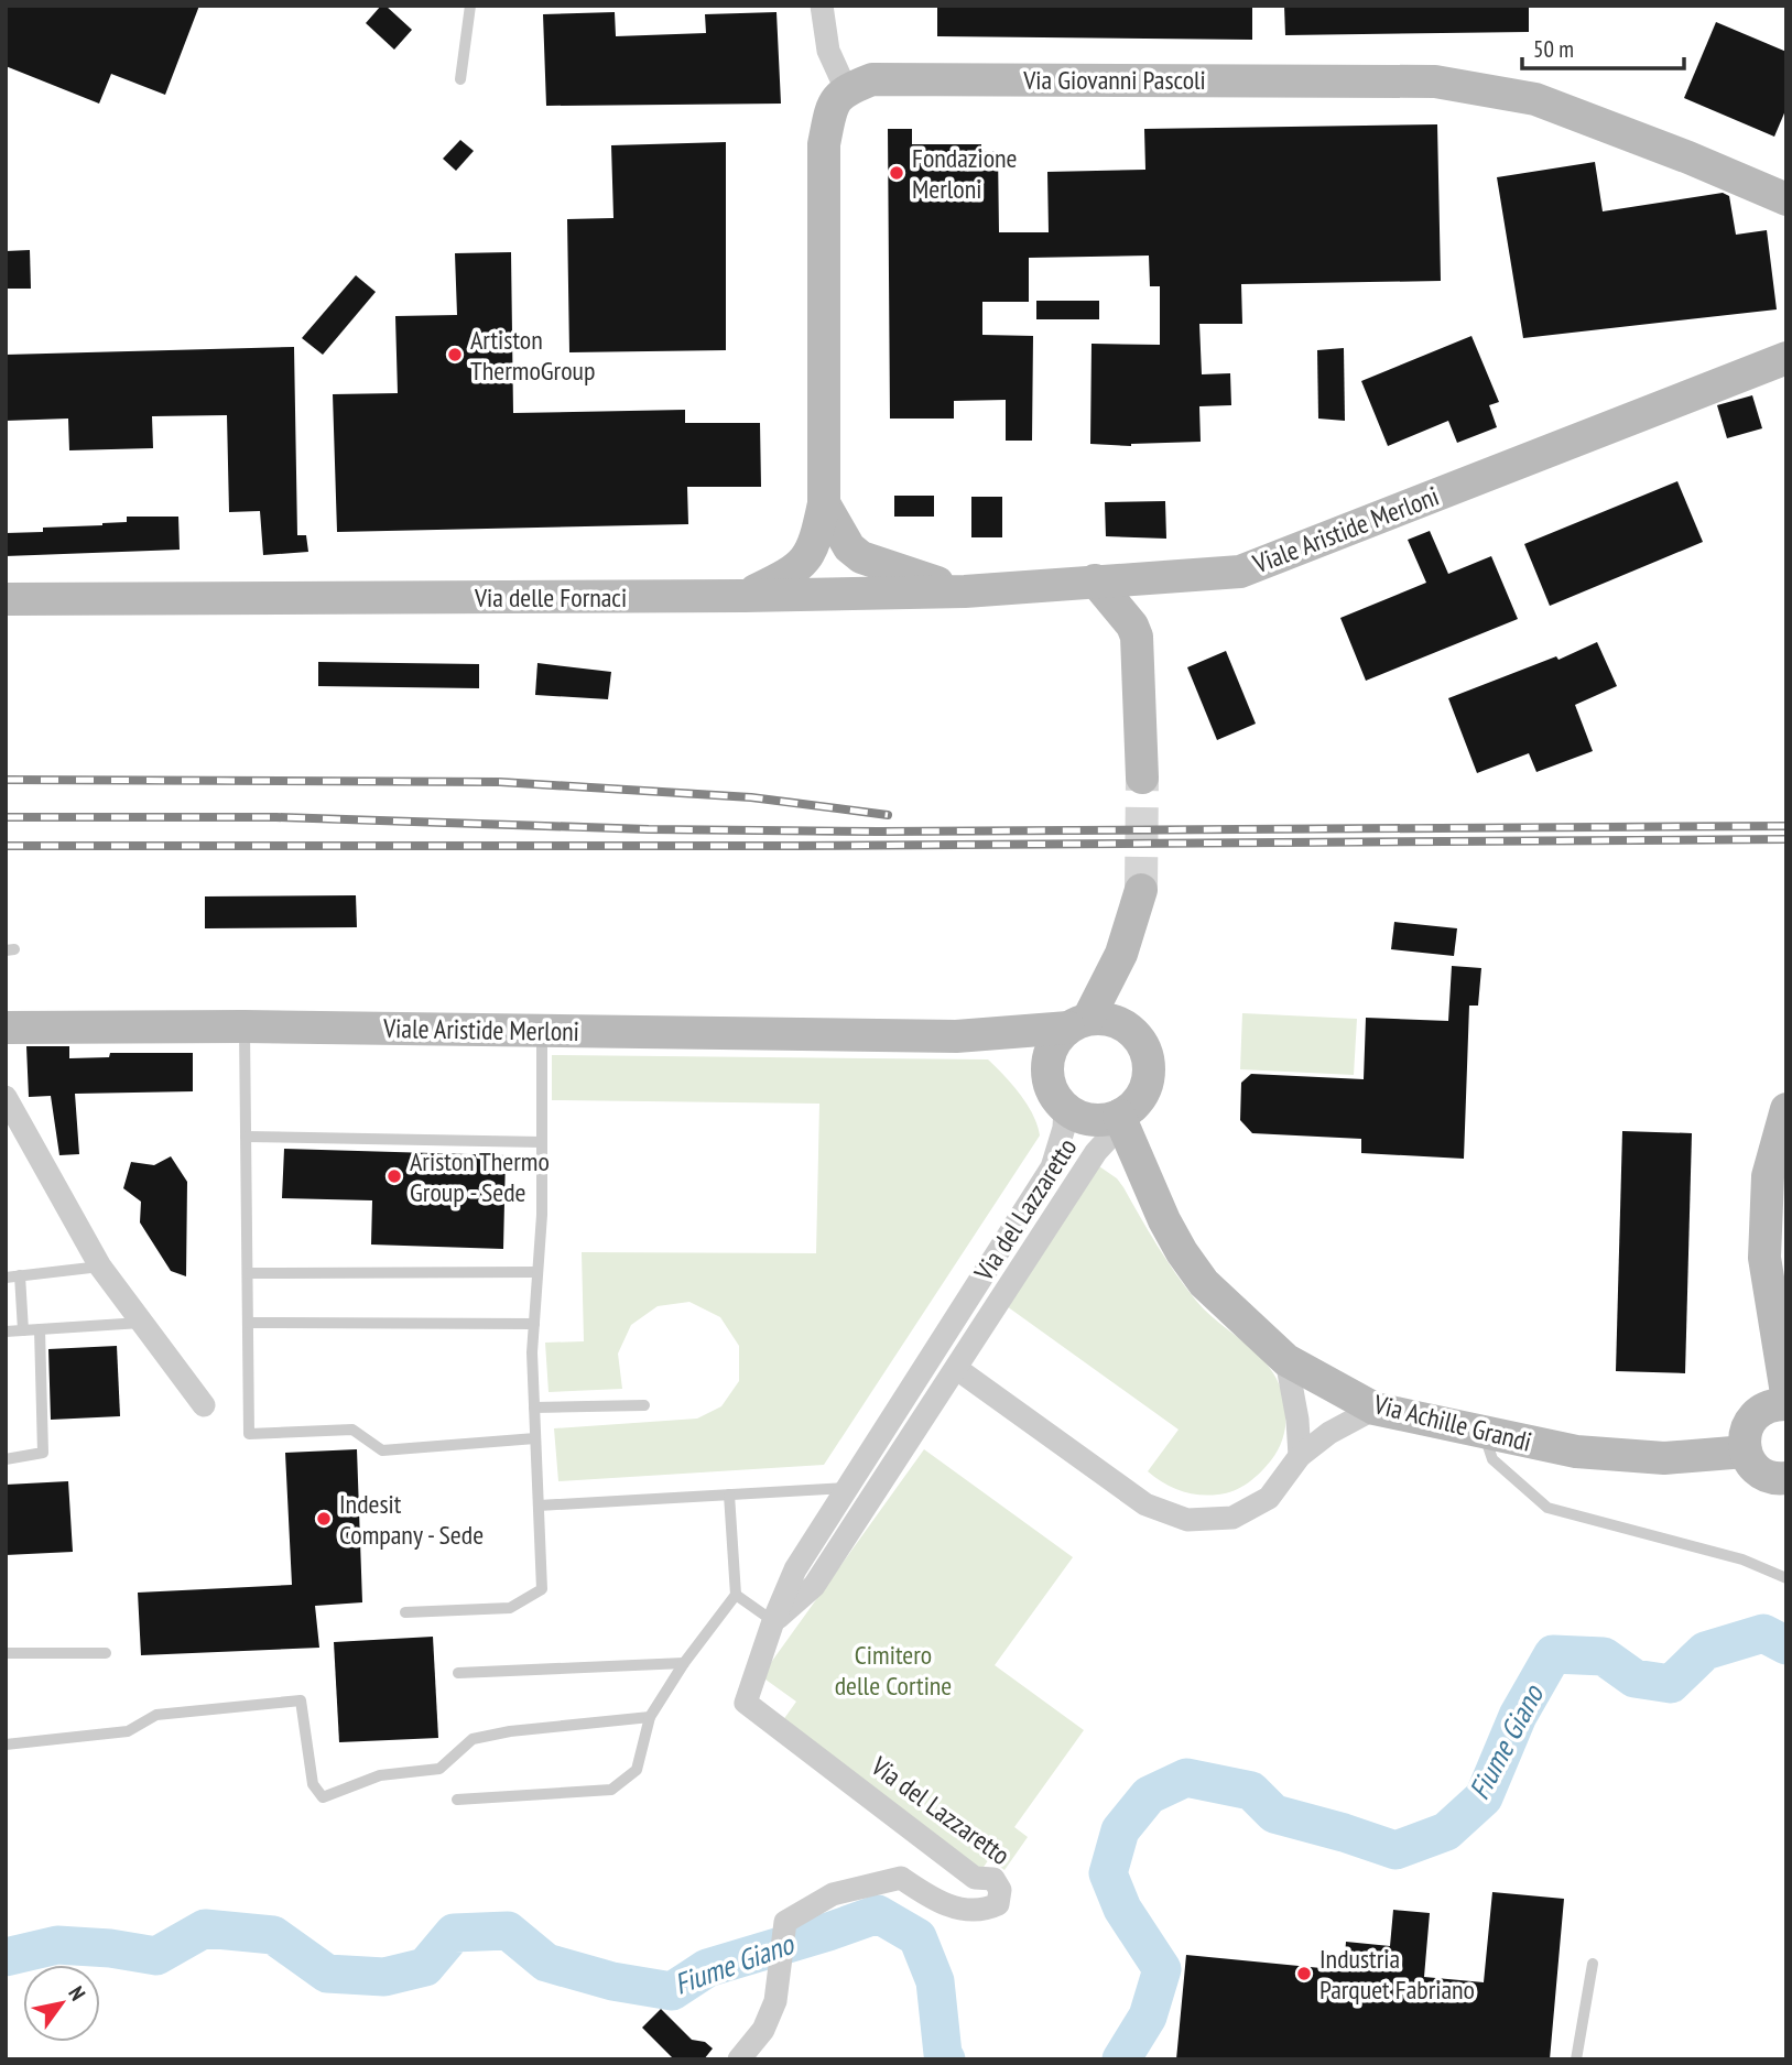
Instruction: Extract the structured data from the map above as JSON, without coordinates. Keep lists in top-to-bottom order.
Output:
{
  "streets": {
    "main road": [
      "Via Giovanni Pascoli",
      "Viale Aristide Merloni",
      "Via delle Fornaci",
      "Via Achille Grandi"
    ],
    "street": ["Via del Lazzaretto"]
  },
  "crossings": [
    ["Viale Aristide Merloni", "Via delle Fornaci"],
    ["Viale Aristide Merloni", "Via del Lazzaretto"],
    ["Viale Aristide Merloni", "Via Achille Grandi"],
    ["Via del Lazzaretto", "Via Achille Grandi"]
  ],
  "water": ["Fiume Giano"],
  "parks": ["Cimitero delle Cortine"],
  "places": [
    "Fondazione Merloni",
    "Artiston ThermoGroup",
    "Ariston Thermo Group - Sede",
    "Indesit Company - Sede",
    "Industria Parquet Fabriano"
  ],
  "scale_bar": "50 m",
  "north": "top right"
}
